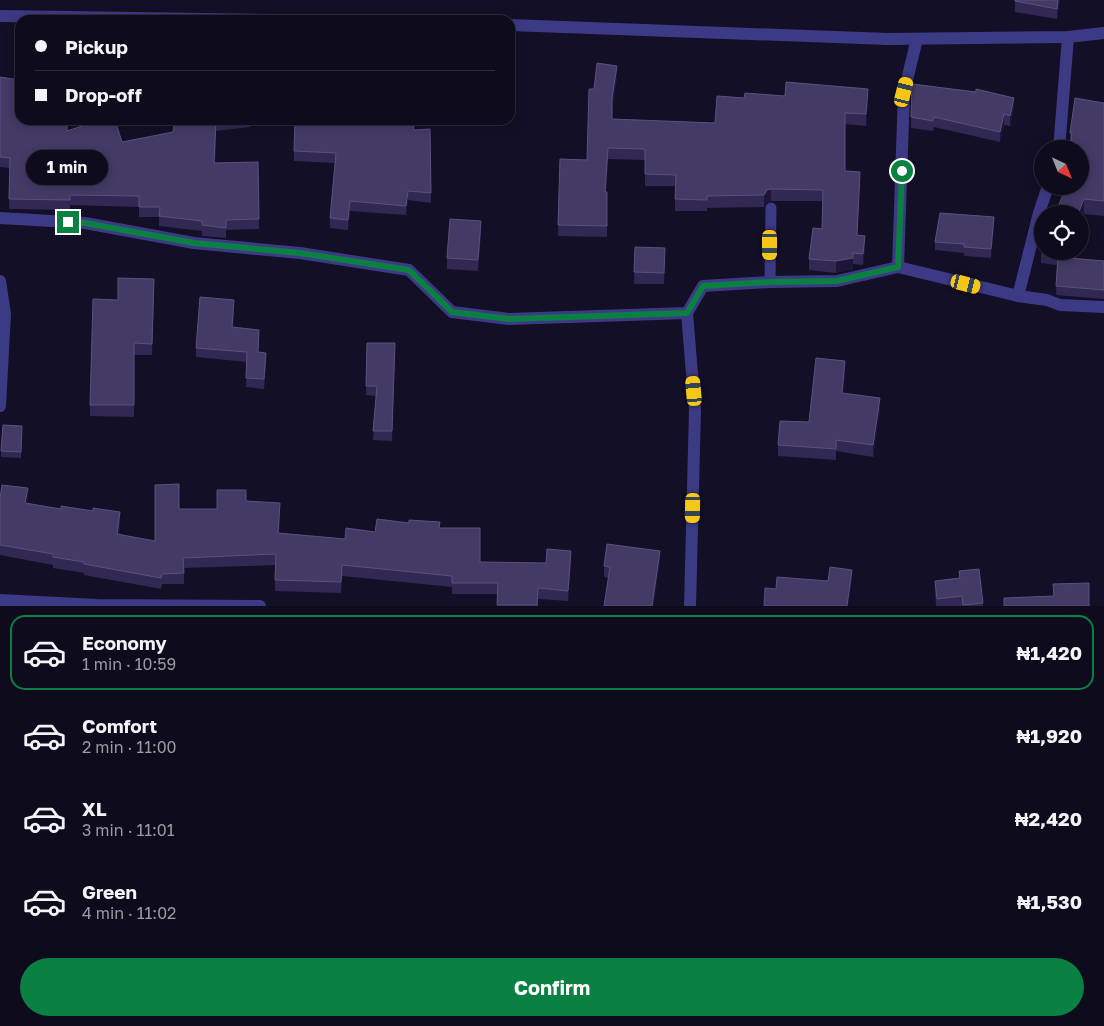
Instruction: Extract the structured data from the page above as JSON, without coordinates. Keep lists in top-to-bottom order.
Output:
{
  "north": "bottom right",
  "page": {
    "banner": ["Pickup", "Drop-off"],
    "bubble": "1 min",
    "list": [
      {
        "name": "Economy",
        "note": "1 min · 10:59",
        "value": "₦1,420"
      },
      {
        "name": "Comfort",
        "note": "2 min · 11:00",
        "value": "₦1,920"
      },
      {
        "name": "XL",
        "note": "3 min · 11:01",
        "value": "₦2,420"
      },
      {
        "name": "Green",
        "note": "4 min · 11:02",
        "value": "₦1,530"
      }
    ],
    "buttons": "Confirm"
  }
}
